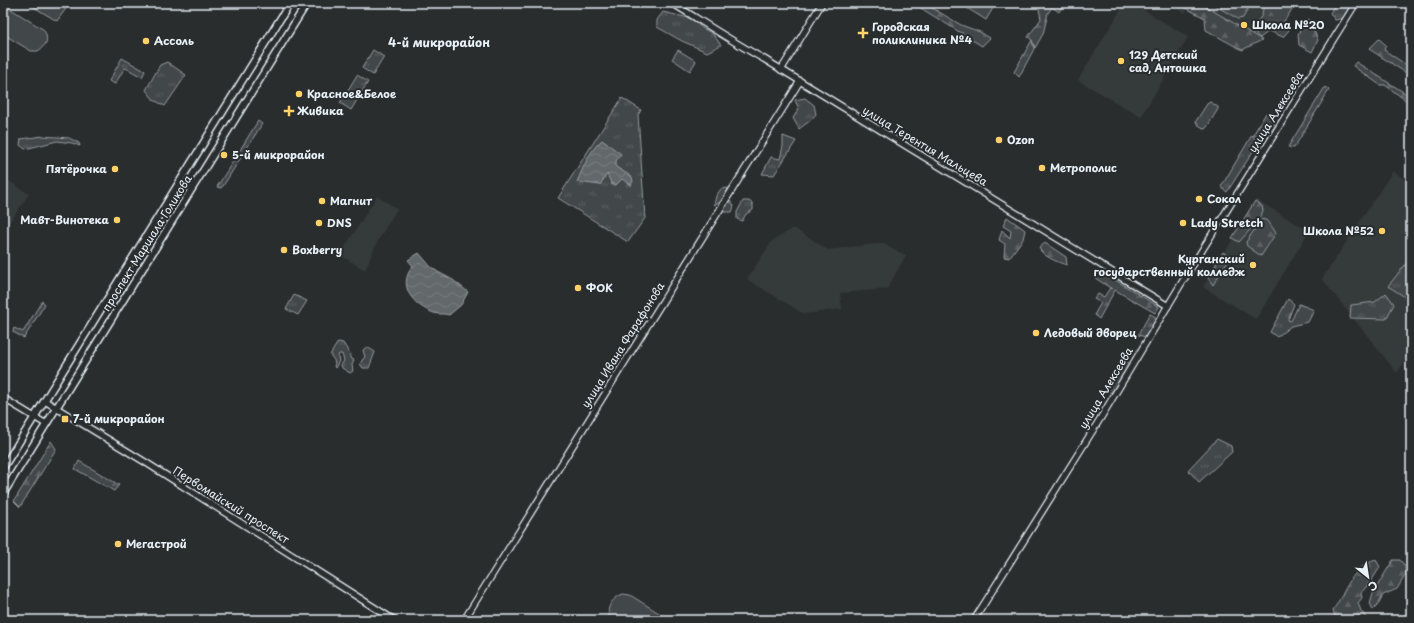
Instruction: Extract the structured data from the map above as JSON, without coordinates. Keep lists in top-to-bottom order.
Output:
{
  "streets": {
    "main road": ["проспект Маршала Голикова"],
    "street": [
      "улица Алексеева",
      "улица Терентия Мальцева",
      "улица Ивана Фарафонова",
      "Первомайский проспект"
    ]
  },
  "crossings": [
    ["улица Алексеева", "улица Терентия Мальцева"],
    ["улица Терентия Мальцева", "улица Ивана Фарафонова"],
    ["проспект Маршала Голикова", "Первомайский проспект"]
  ],
  "districts": ["4-й микрорайон"],
  "places": {
    "other": [
      "Школа №20",
      "Ассоль",
      "129 Детский сад, Антошка",
      "Красное&Белое",
      "Ozon",
      "5-й микрорайон",
      "Метрополис",
      "Пятёрочка",
      "Сокол",
      "Магнит",
      "Мавт-Винотека",
      "DNS",
      "Lady Stretch",
      "Школа №52",
      "Boxberry",
      "Курганский государственный колледж",
      "ФОК",
      "Ледовый дворец",
      "Мегастрой"
    ],
    "health": ["Городская поликлиника №4", "Живика"],
    "transit": ["7-й микрорайон"]
  },
  "north": "bottom right"
}
